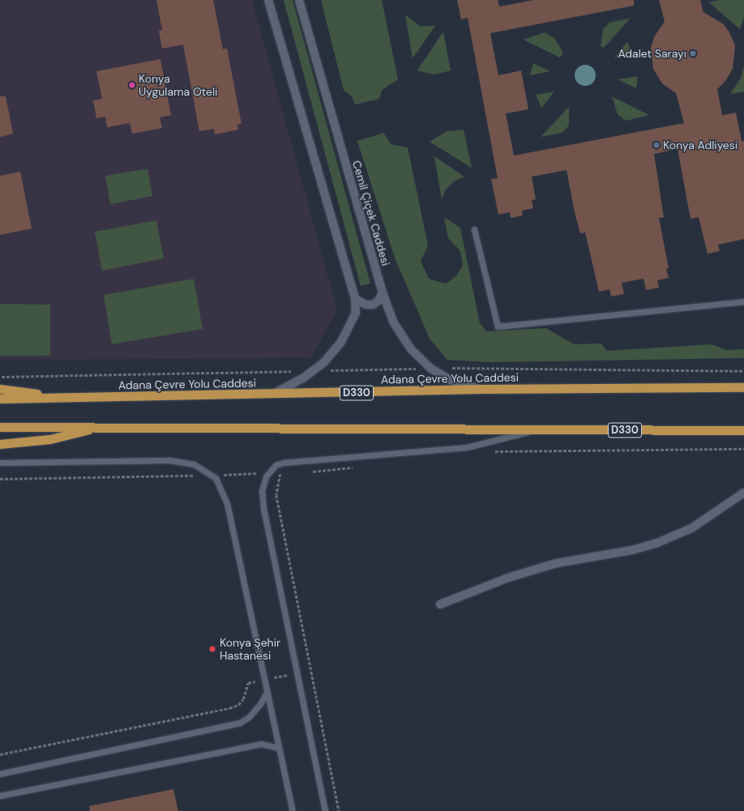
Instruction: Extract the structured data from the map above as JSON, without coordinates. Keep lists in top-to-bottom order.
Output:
{
  "streets": {
    "highway": ["Adana Çevre Yolu Caddesi", "D330"],
    "street": ["Cemil Çiçek Caddesi"]
  },
  "crossings": [
    ["Cemil Çiçek Caddesi", "Adana Çevre Yolu Caddesi"]
  ],
  "places": [
    "Adalet Sarayı",
    "Konya Uygulama Oteli",
    "Konya Adliyesi",
    "Konya Şehir Hastanesi"
  ]
}
